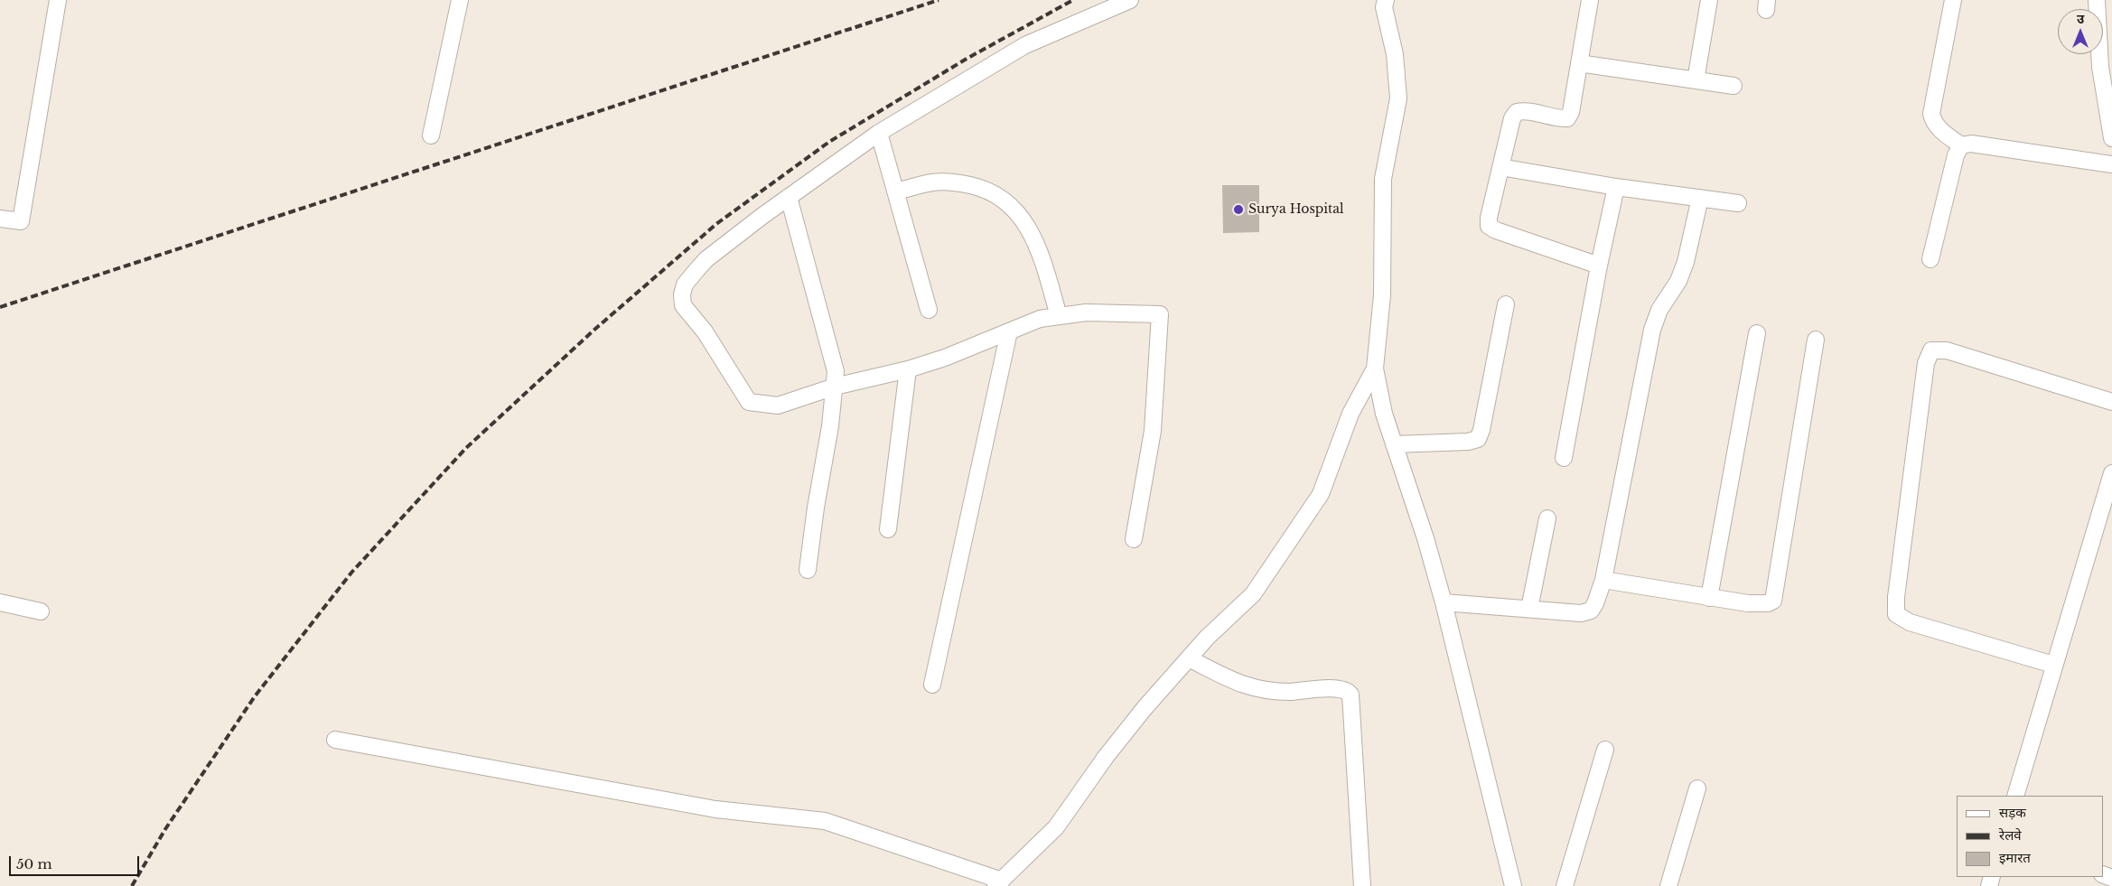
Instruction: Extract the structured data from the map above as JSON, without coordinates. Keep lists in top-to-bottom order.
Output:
{
  "places": ["Surya Hospital"],
  "legend": ["सड़क", "रेलवे", "इमारत"],
  "scale_bar": "50 m",
  "north": "top"
}
